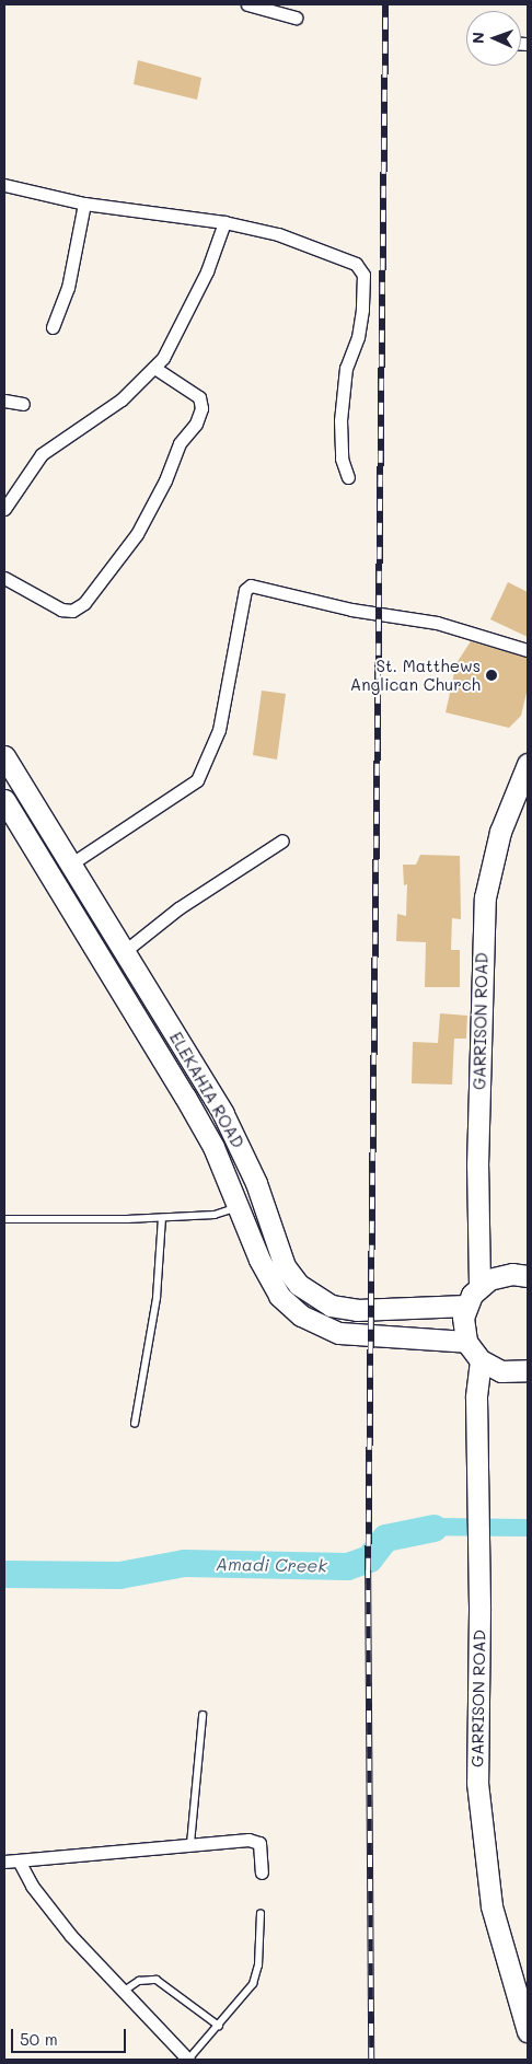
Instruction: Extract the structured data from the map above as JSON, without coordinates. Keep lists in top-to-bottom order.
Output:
{
  "streets": {
    "main road": ["GARRISON ROAD", "ELEKAHIA ROAD"]
  },
  "water": ["Amadi Creek"],
  "places": ["St. Matthews Anglican Church"],
  "scale_bar": "50 m",
  "north": "left"
}
